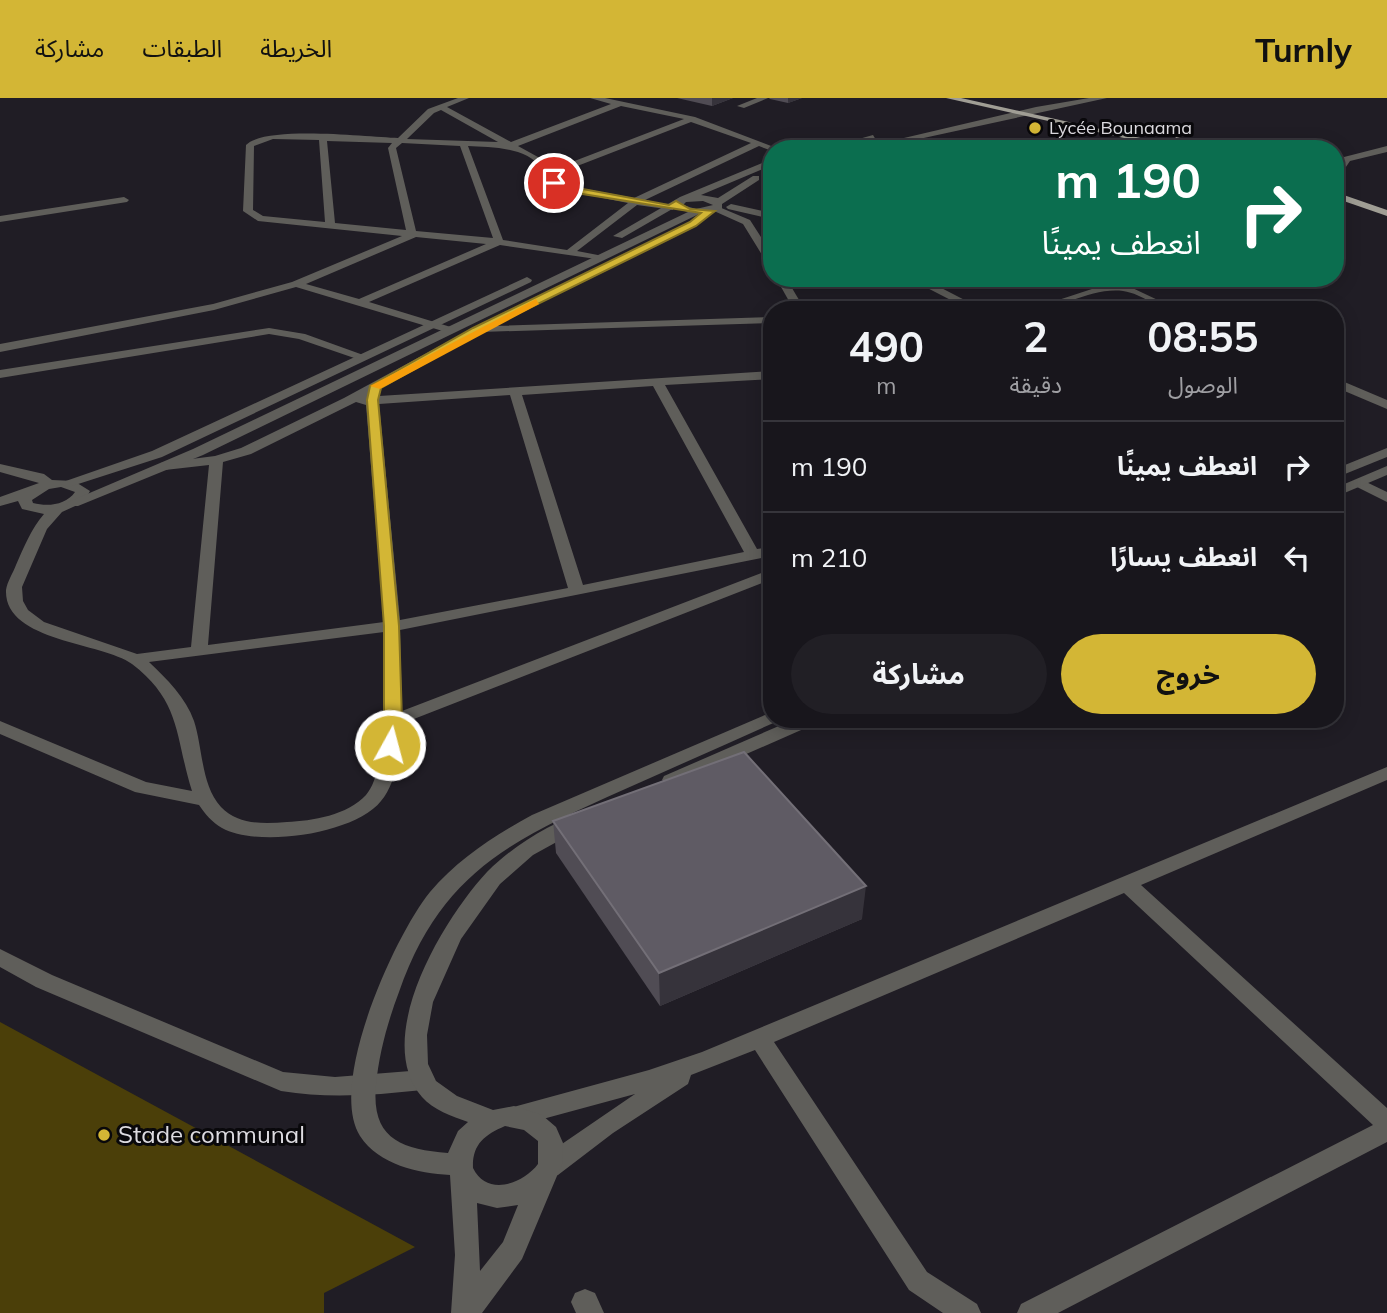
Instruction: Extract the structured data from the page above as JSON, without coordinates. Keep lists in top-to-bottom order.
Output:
{
  "places": ["Lycée Bounaama", "Stade communal"],
  "page": {
    "header": "Turnly",
    "nav": ["الخريطة", "الطبقات", "مشاركة"],
    "turn": ["190 m", "انعطف يمينًا"],
    "eta": [
      "08:55",
      "الوصول",
      "2",
      "دقيقة",
      "490",
      "m"
    ],
    "list": [
      {
        "name": "انعطف يمينًا",
        "value": "190 m"
      },
      {
        "name": "انعطف يسارًا",
        "value": "210 m"
      }
    ],
    "buttons": ["خروج", "مشاركة"]
  }
}
